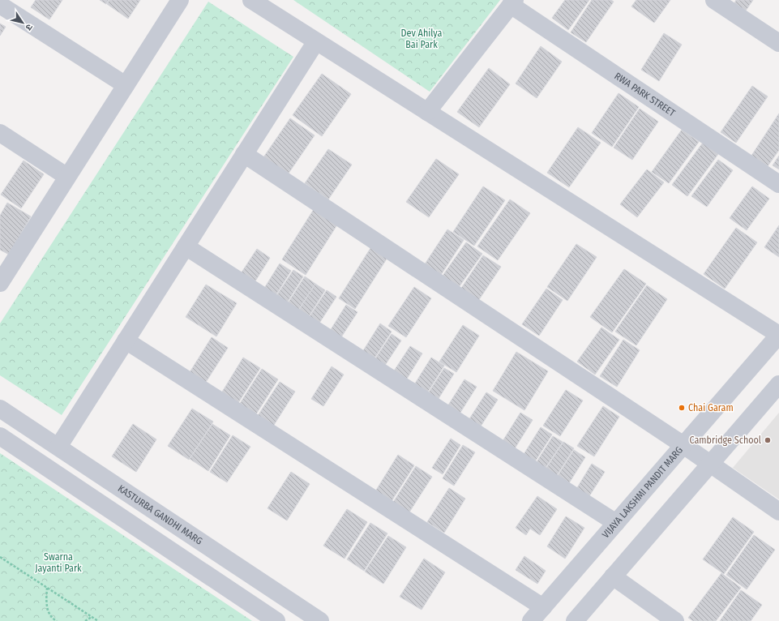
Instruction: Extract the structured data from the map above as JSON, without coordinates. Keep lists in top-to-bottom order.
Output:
{
  "streets": {
    "street": ["RWA PARK STREET", "VIJAYA LAKSHMI PANDIT MARG", "KASTURBA GANDHI MARG"]
  },
  "parks": ["Dev Ahilya Bai Park", "Swarna Jayanti Park"],
  "places": ["Chai Garam", "Cambridge School"],
  "north": "bottom right"
}
